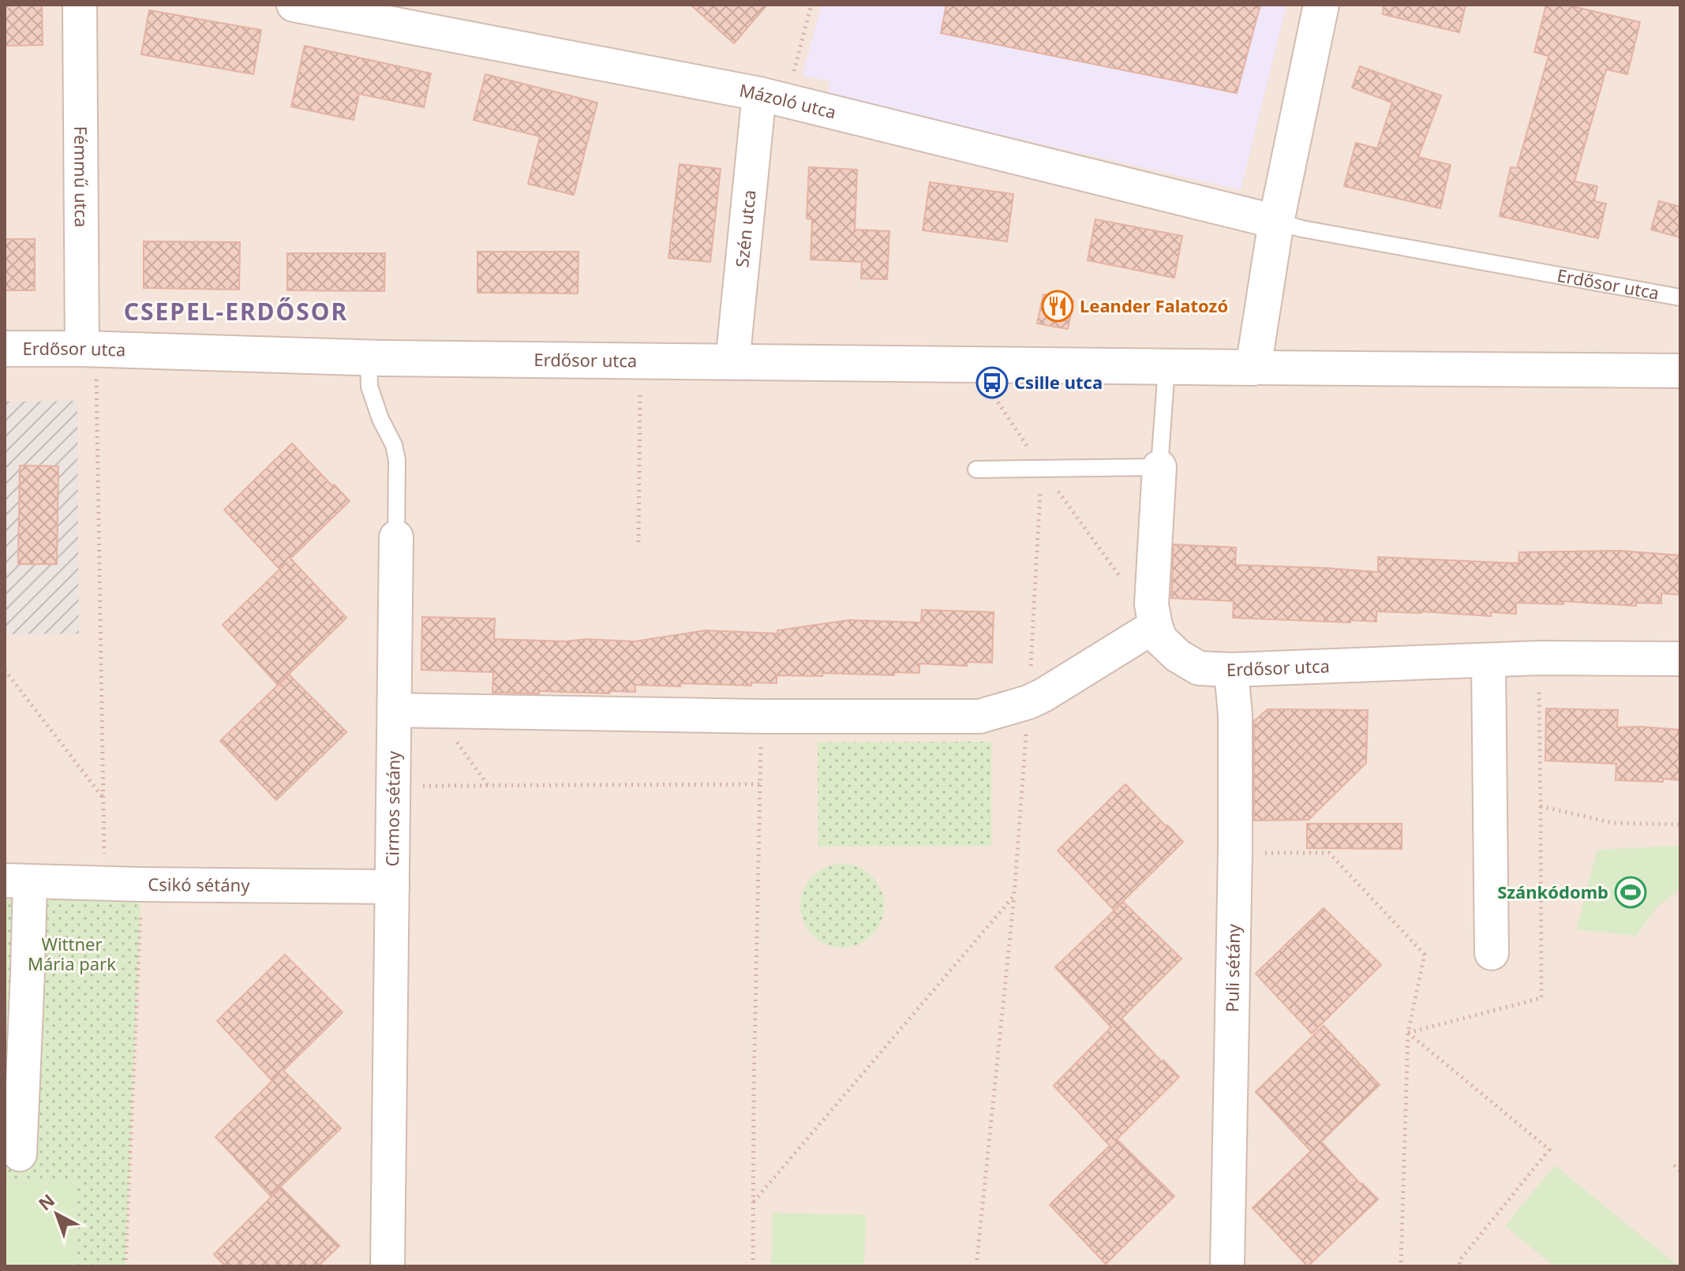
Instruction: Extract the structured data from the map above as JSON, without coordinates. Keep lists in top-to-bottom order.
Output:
{
  "streets": {
    "street": [
      "Mázoló utca",
      "Fémmű utca",
      "Szén utca",
      "Erdősor utca",
      "Cirmos sétány",
      "Csikó sétány",
      "Puli sétány"
    ]
  },
  "crossings": [
    ["Mázoló utca", "Szén utca"],
    ["Mázoló utca", "Erdősor utca"],
    ["Fémmű utca", "Erdősor utca"],
    ["Szén utca", "Erdősor utca"],
    ["Erdősor utca", "Cirmos sétány"],
    ["Erdősor utca", "Puli sétány"],
    ["Cirmos sétány", "Csikó sétány"]
  ],
  "districts": ["CSEPEL-ERDŐSOR"],
  "parks": ["Wittner Mária park"],
  "places": {
    "restaurant": ["Leander Falatozó"],
    "bus stop": ["Csille utca"],
    "sports": ["Szánkódomb"]
  },
  "north": "top left"
}
